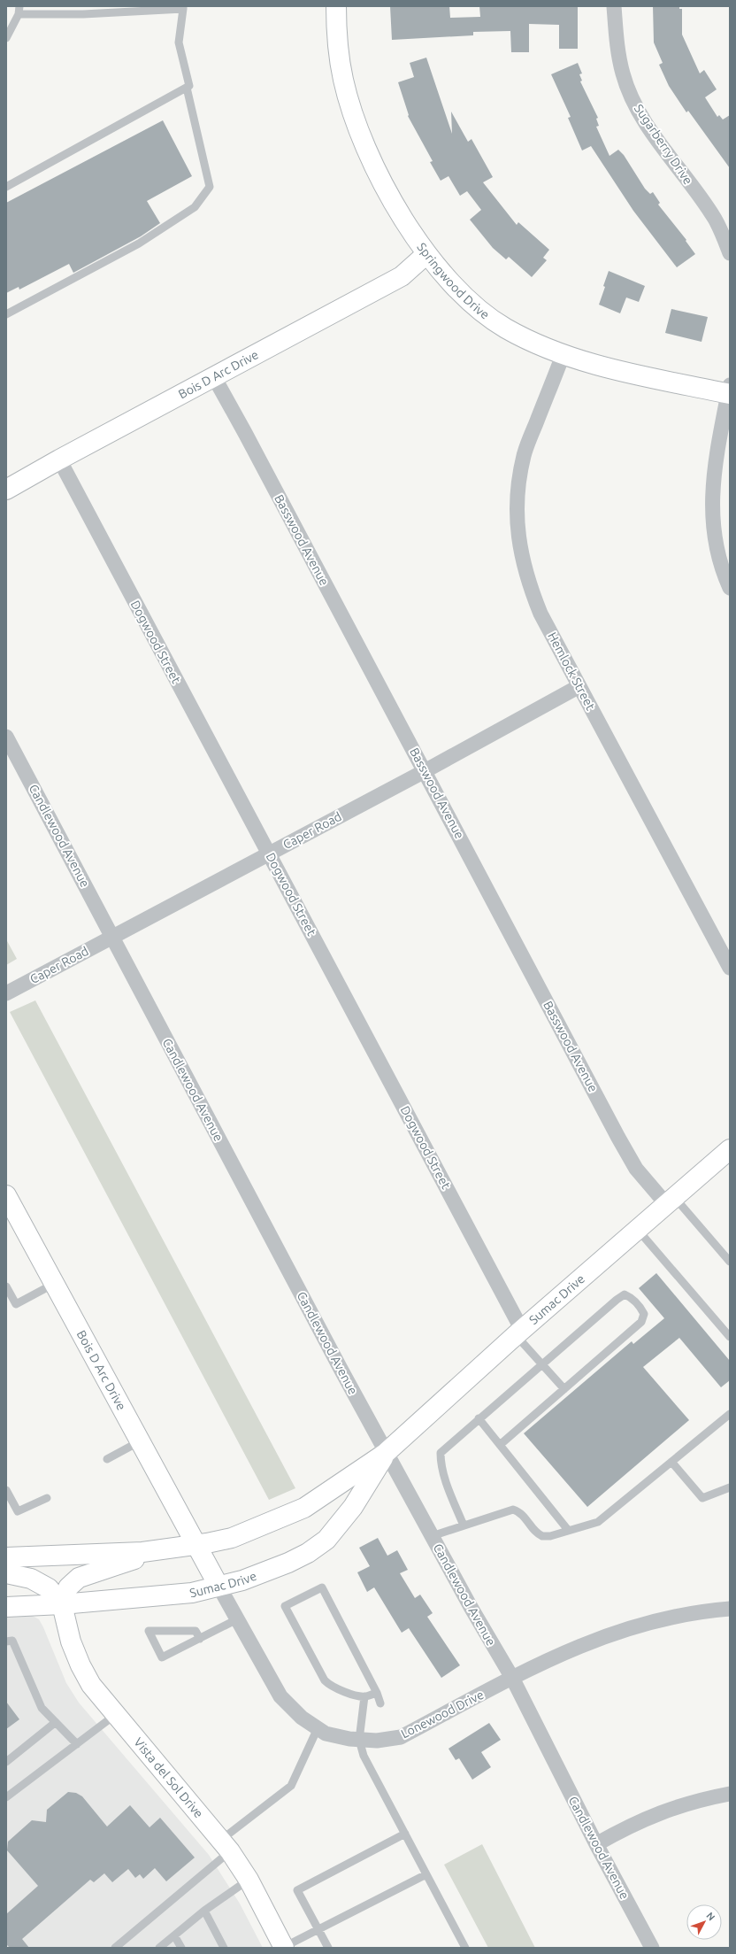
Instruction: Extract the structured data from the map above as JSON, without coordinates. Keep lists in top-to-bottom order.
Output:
{
  "streets": {
    "street": [
      "Sugarberry Drive",
      "Springwood Drive",
      "Bois D Arc Drive",
      "Basswood Avenue",
      "Dogwood Street",
      "Hemlock Street",
      "Caper Road",
      "Candlewood Avenue",
      "Sumac Drive",
      "Lonewood Drive",
      "Vista del Sol Drive"
    ]
  },
  "crossings": [
    ["Springwood Drive", "Bois D Arc Drive"],
    ["Springwood Drive", "Hemlock Street"],
    ["Bois D Arc Drive", "Basswood Avenue"],
    ["Bois D Arc Drive", "Dogwood Street"],
    ["Bois D Arc Drive", "Sumac Drive"],
    ["Bois D Arc Drive", "Lonewood Drive"],
    ["Basswood Avenue", "Caper Road"],
    ["Basswood Avenue", "Sumac Drive"],
    ["Dogwood Street", "Caper Road"],
    ["Dogwood Street", "Sumac Drive"],
    ["Hemlock Street", "Caper Road"],
    ["Caper Road", "Candlewood Avenue"],
    ["Candlewood Avenue", "Sumac Drive"],
    ["Candlewood Avenue", "Lonewood Drive"],
    ["Sumac Drive", "Lonewood Drive"],
    ["Sumac Drive", "Vista del Sol Drive"]
  ],
  "north": "top right"
}
